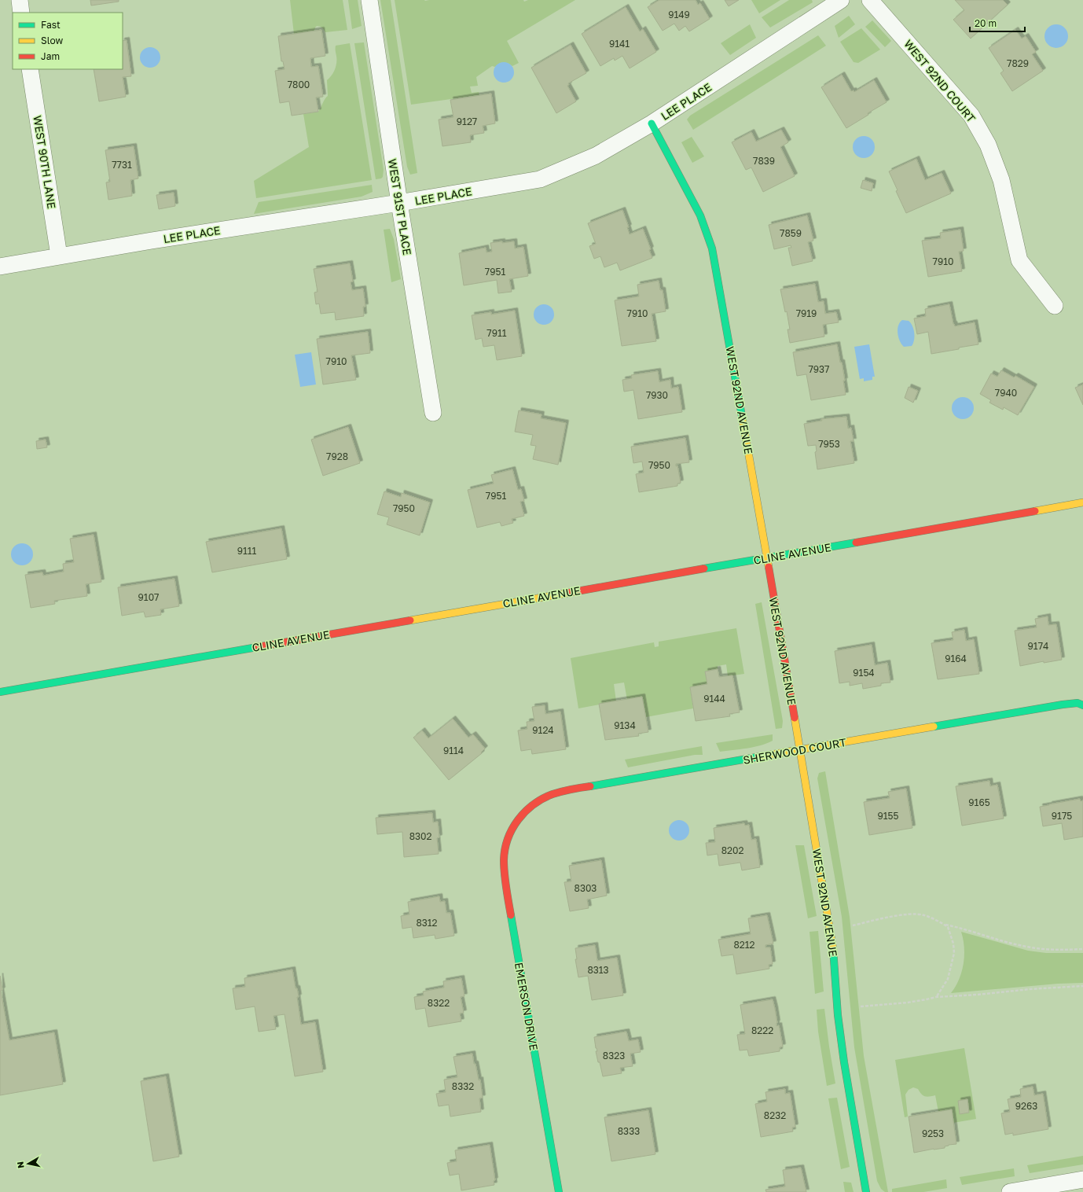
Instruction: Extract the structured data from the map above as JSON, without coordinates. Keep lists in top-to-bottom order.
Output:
{
  "streets": {
    "street": [
      "WEST 92ND COURT",
      "LEE PLACE",
      "WEST 90TH LANE",
      "WEST 91ST PLACE",
      "WEST 92ND AVENUE",
      "CLINE AVENUE",
      "SHERWOOD COURT",
      "EMERSON DRIVE"
    ]
  },
  "crossings": [
    ["LEE PLACE", "WEST 90TH LANE"],
    ["LEE PLACE", "WEST 91ST PLACE"],
    ["LEE PLACE", "WEST 92ND AVENUE"],
    ["WEST 92ND AVENUE", "CLINE AVENUE"],
    ["WEST 92ND AVENUE", "SHERWOOD COURT"],
    ["SHERWOOD COURT", "EMERSON DRIVE"]
  ],
  "house_numbers": [
    "9149",
    "9141",
    "7829",
    "7800",
    "9127",
    "7839",
    "7731",
    "7859",
    "7910",
    "7951",
    "7910",
    "7919",
    "7911",
    "7910",
    "7937",
    "7940",
    "7930",
    "7953",
    "7928",
    "7950",
    "7951",
    "7950",
    "9111",
    "9107",
    "9174",
    "9164",
    "9154",
    "9144",
    "9134",
    "9124",
    "9114",
    "9165",
    "9155",
    "9175",
    "8302",
    "8202",
    "8303",
    "8312",
    "8212",
    "8313",
    "8322",
    "8222",
    "8323",
    "8332",
    "9263",
    "8232",
    "8333",
    "9253"
  ],
  "legend": ["Fast", "Slow", "Jam"],
  "scale_bar": "20 m",
  "north": "left"
}
